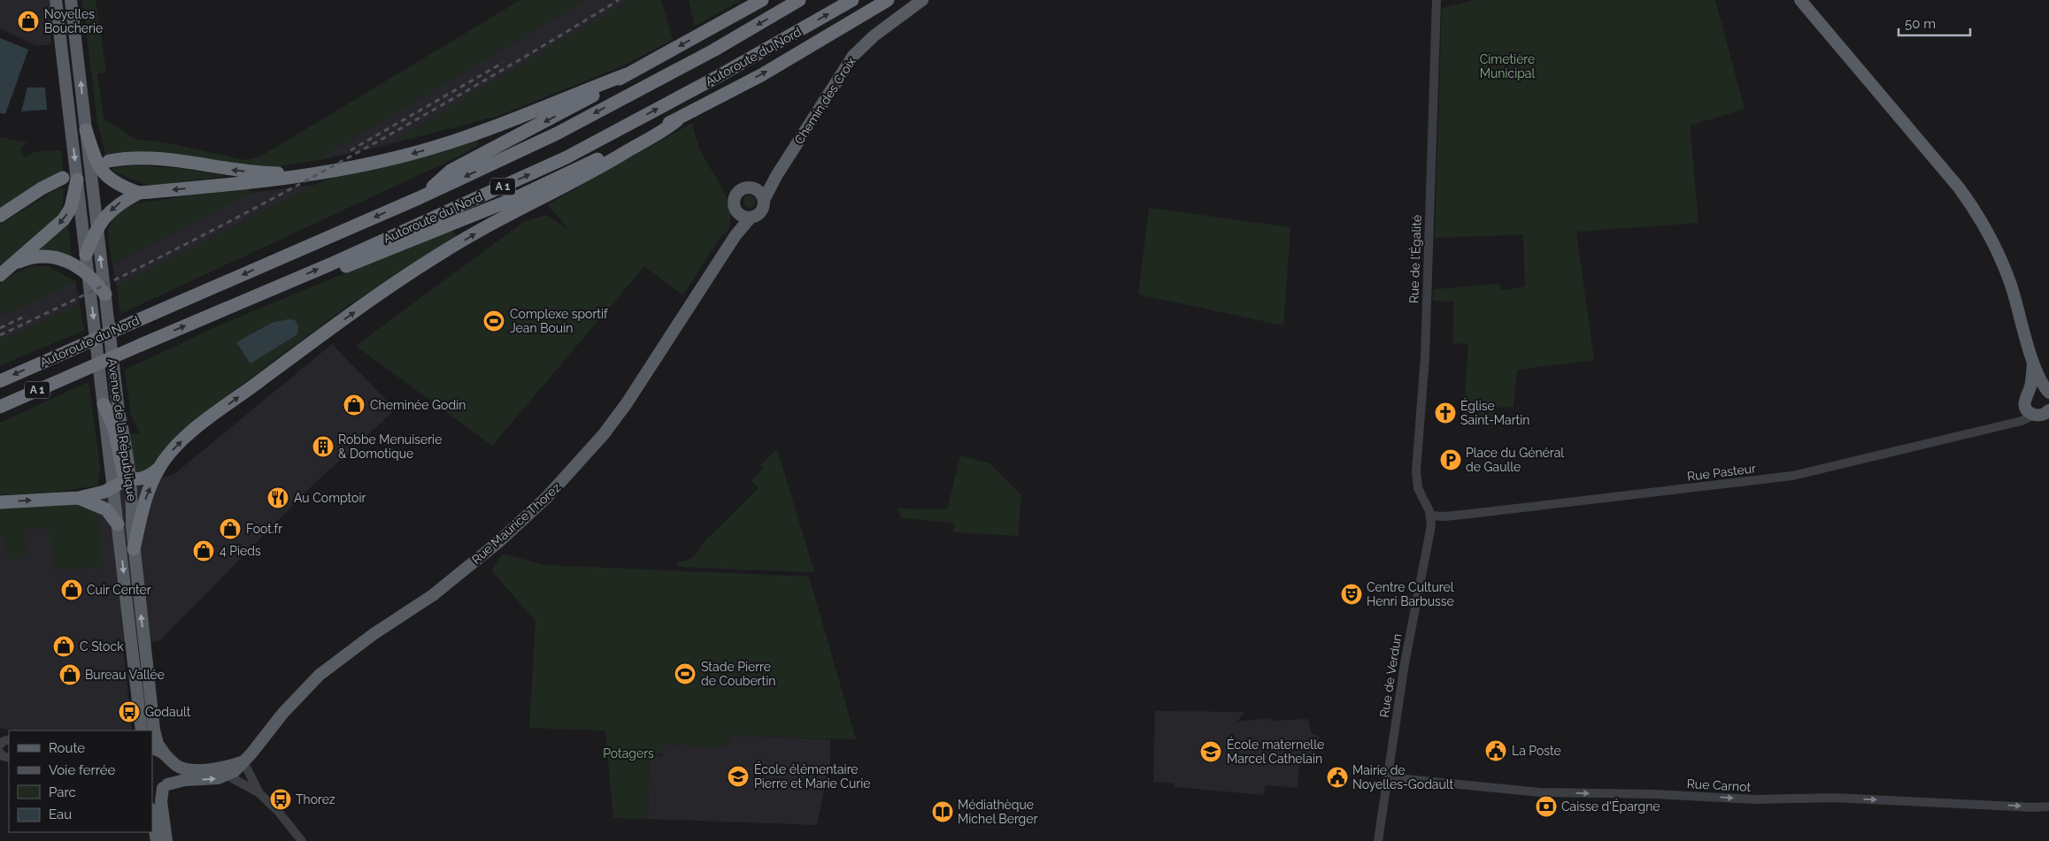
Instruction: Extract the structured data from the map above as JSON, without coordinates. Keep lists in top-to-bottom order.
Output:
{
  "streets": {
    "highway": ["Autoroute du Nord", "A 1"],
    "main road": ["Chemin des Croix", "Avenue de la République", "Rue Maurice Thorez"],
    "street": [
      "Rue de l'Égalité",
      "Rue Pasteur",
      "Rue de Verdun",
      "Rue Carnot"
    ]
  },
  "crossings": [
    ["Chemin des Croix", "Rue Maurice Thorez"],
    ["Rue de l'Égalité", "Rue Pasteur"],
    ["Rue de l'Égalité", "Rue de Verdun"],
    ["Rue Pasteur", "Rue de Verdun"],
    ["Rue de Verdun", "Rue Carnot"]
  ],
  "one_way": ["Rue Carnot"],
  "parks": ["Cimetière Municipal", "Potagers"],
  "places": {
    "shop": [
      "Noyelles Boucherie",
      "Cheminée Godin",
      "Foot.fr",
      "4 Pieds",
      "Cuir Center",
      "C Stock",
      "Bureau Vallée"
    ],
    "sports": ["Complexe sportif Jean Bouin", "Stade Pierre de Coubertin"],
    "church": ["Église Saint-Martin"],
    "building": ["Robbe Menuiserie & Domotique"],
    "parking": ["Place du Général de Gaulle"],
    "restaurant": ["Au Comptoir"],
    "theatre": ["Centre Culturel Henri Barbusse"],
    "bus stop": ["Godault", "Thorez"],
    "public building": ["La Poste", "Mairie de Noyelles-Godault"],
    "school or university": ["École maternelle Marcel Cathelain", "École élémentaire Pierre et Marie Curie"],
    "bank": ["Caisse d'Épargne"],
    "library": ["Médiathèque Michel Berger"]
  },
  "legend": [
    "Route",
    "Voie ferrée",
    "Parc",
    "Eau"
  ],
  "scale_bar": "50 m"
}
